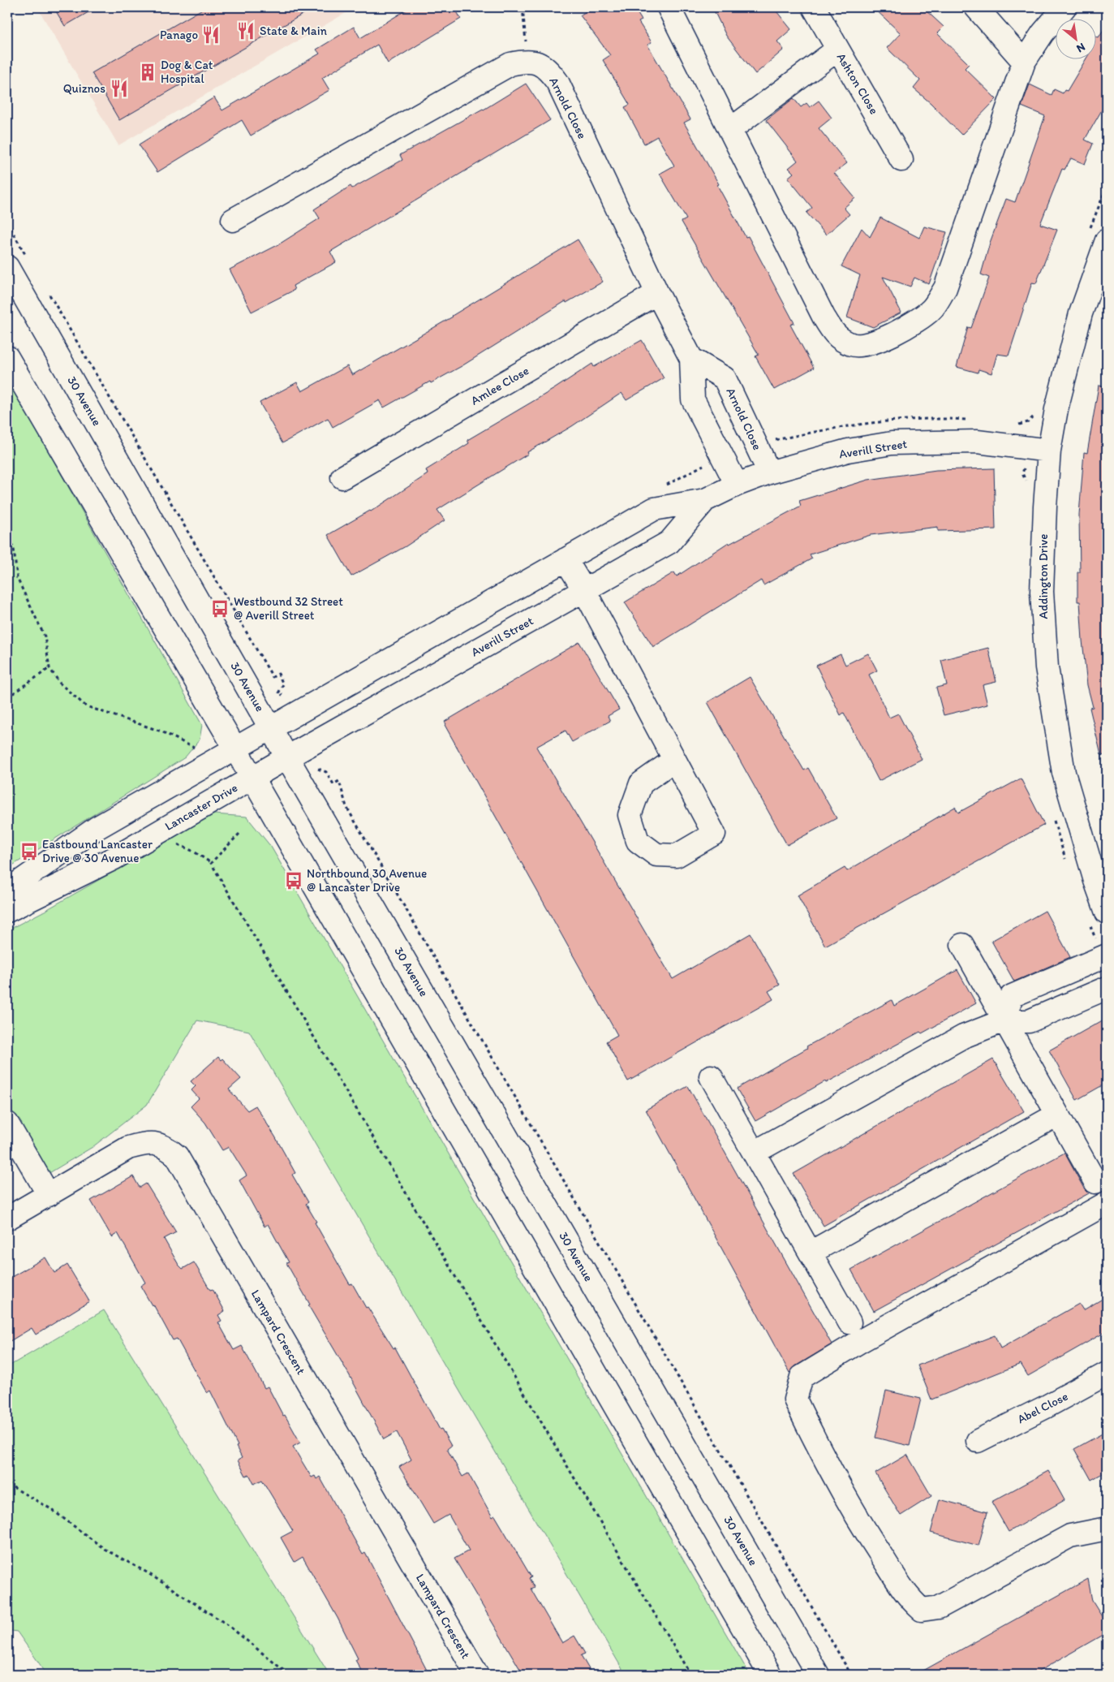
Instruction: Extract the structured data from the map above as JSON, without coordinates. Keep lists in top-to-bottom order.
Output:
{
  "streets": {
    "street": [
      "Ashton Close",
      "Arnold Close",
      "Amlee Close",
      "30 Avenue",
      "Averill Street",
      "Addington Drive",
      "Lancaster Drive",
      "Lampard Crescent",
      "Abel Close"
    ]
  },
  "crossings": [
    ["Arnold Close", "Amlee Close"],
    ["Arnold Close", "Averill Street"],
    ["30 Avenue", "Averill Street"],
    ["30 Avenue", "Lancaster Drive"],
    ["Averill Street", "Addington Drive"],
    ["Averill Street", "Lancaster Drive"]
  ],
  "places": {
    "restaurant": ["State & Main", "Panago", "Quiznos"],
    "building": ["Dog & Cat Hospital"],
    "bus stop": ["Westbound 32 Street @ Averill Street", "Eastbound Lancaster Drive @ 30 Avenue", "Northbound 30 Avenue @ Lancaster Drive"]
  },
  "north": "bottom right"
}
